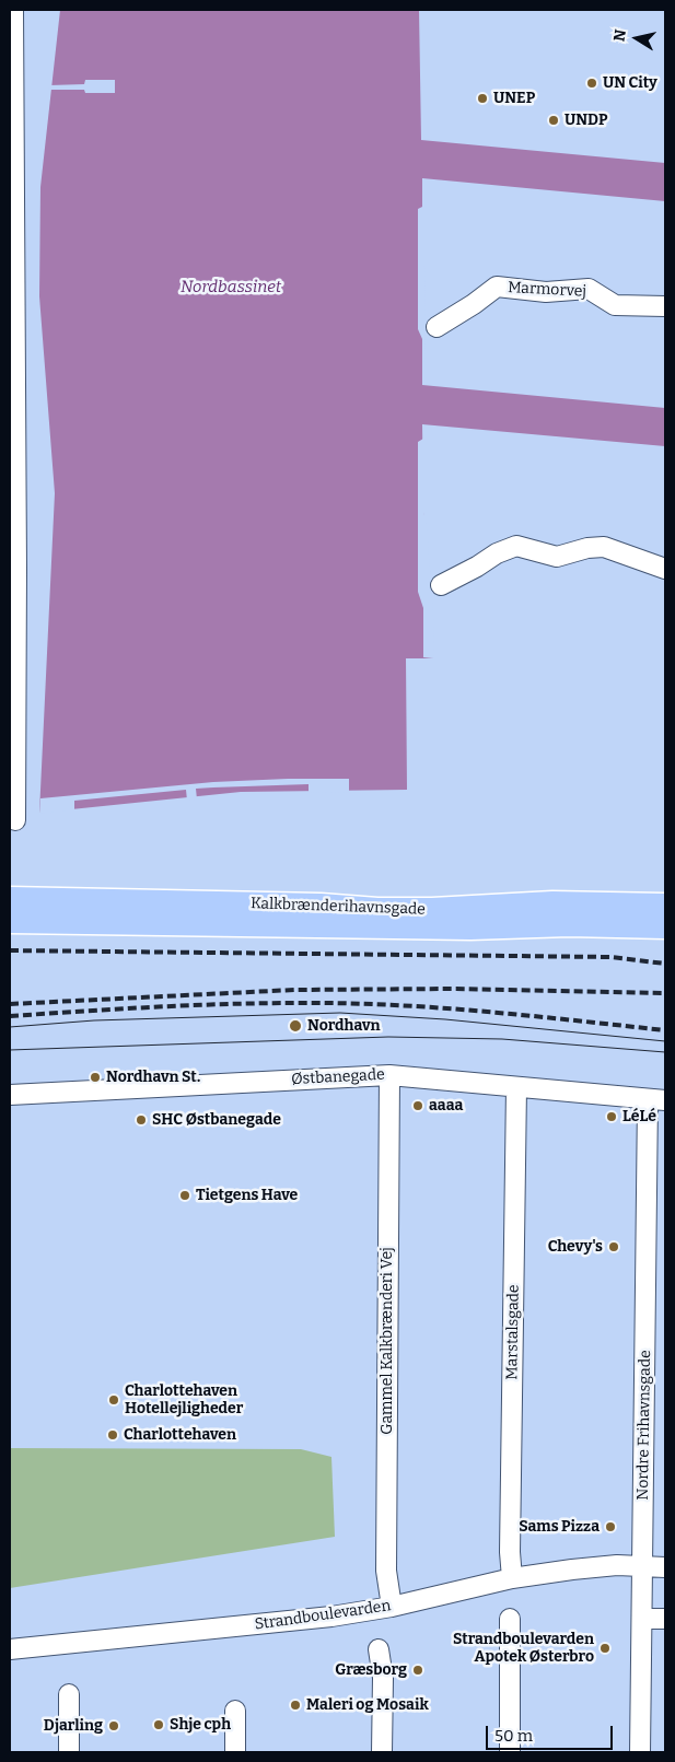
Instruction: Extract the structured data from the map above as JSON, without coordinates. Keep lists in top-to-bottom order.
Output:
{
  "streets": {
    "main road": ["Kalkbrænderihavnsgade"],
    "street": [
      "Marmorvej",
      "Østbanegade",
      "Marstalsgade",
      "Gammel Kalkbrænderi Vej",
      "Nordre Frihavnsgade",
      "Strandboulevarden"
    ]
  },
  "crossings": [
    ["Østbanegade", "Marstalsgade"],
    ["Østbanegade", "Gammel Kalkbrænderi Vej"],
    ["Østbanegade", "Nordre Frihavnsgade"],
    ["Marstalsgade", "Strandboulevarden"],
    ["Gammel Kalkbrænderi Vej", "Strandboulevarden"],
    ["Nordre Frihavnsgade", "Strandboulevarden"]
  ],
  "water": ["Nordbassinet"],
  "places": [
    "UN City",
    "UNEP",
    "UNDP",
    "Nordhavn",
    "Nordhavn St.",
    "aaaa",
    "LéLé",
    "SHC Østbanegade",
    "Tietgens Have",
    "Chevy's",
    "Charlottehaven Hotellejligheder",
    "Charlottehaven",
    "Sams Pizza",
    "Strandboulevarden Apotek Østerbro",
    "Græsborg",
    "Maleri og Mosaik",
    "Shje cph",
    "Djarling"
  ],
  "scale_bar": "50 m",
  "north": "left"
}
